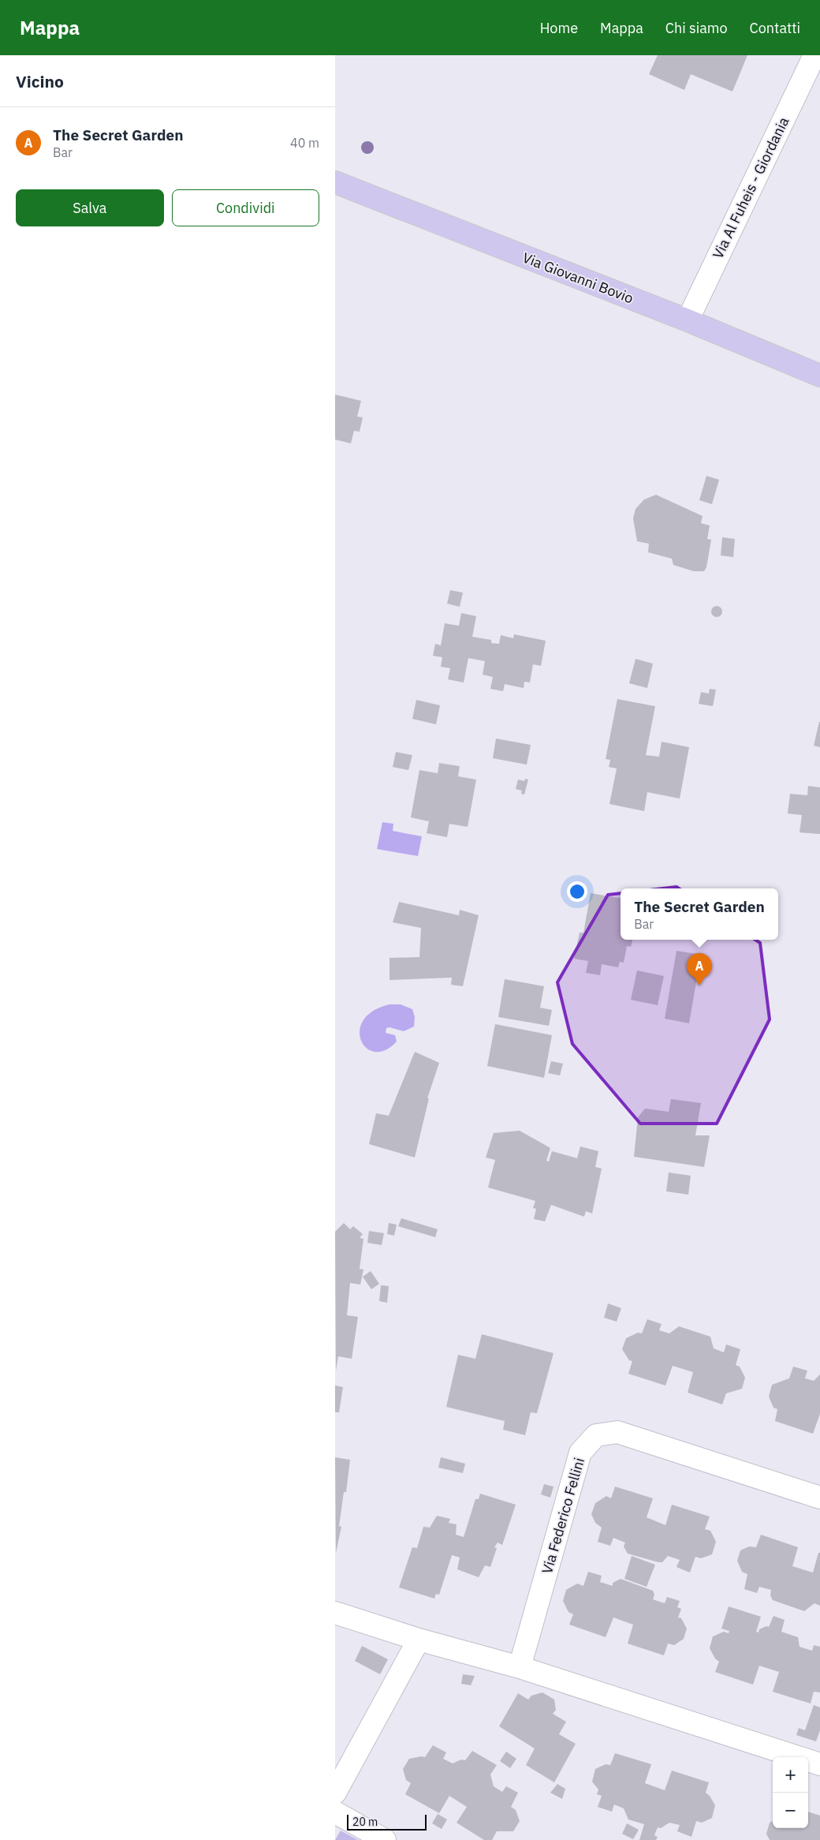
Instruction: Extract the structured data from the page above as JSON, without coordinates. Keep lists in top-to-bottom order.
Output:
{
  "streets": {
    "main road": ["Via Giovanni Bovio"],
    "street": ["Via Al Fuheis - Giordania", "Via Federico Fellini"]
  },
  "crossings": [
    ["Via Al Fuheis - Giordania", "Via Giovanni Bovio"]
  ],
  "scale_bar": "20 m",
  "page": {
    "header": "Mappa",
    "nav": [
      "Home",
      "Mappa",
      "Chi siamo",
      "Contatti"
    ],
    "heading": "Vicino",
    "list": [
      {
        "mark": "A",
        "name": "The Secret Garden",
        "note": "Bar",
        "value": "40 m"
      }
    ],
    "buttons": ["Salva", "Condividi"],
    "popup": ["The Secret Garden", "Bar"],
    "pins": "A",
    "map_buttons": ["+", "−"],
    "scale": "20 m"
  }
}
